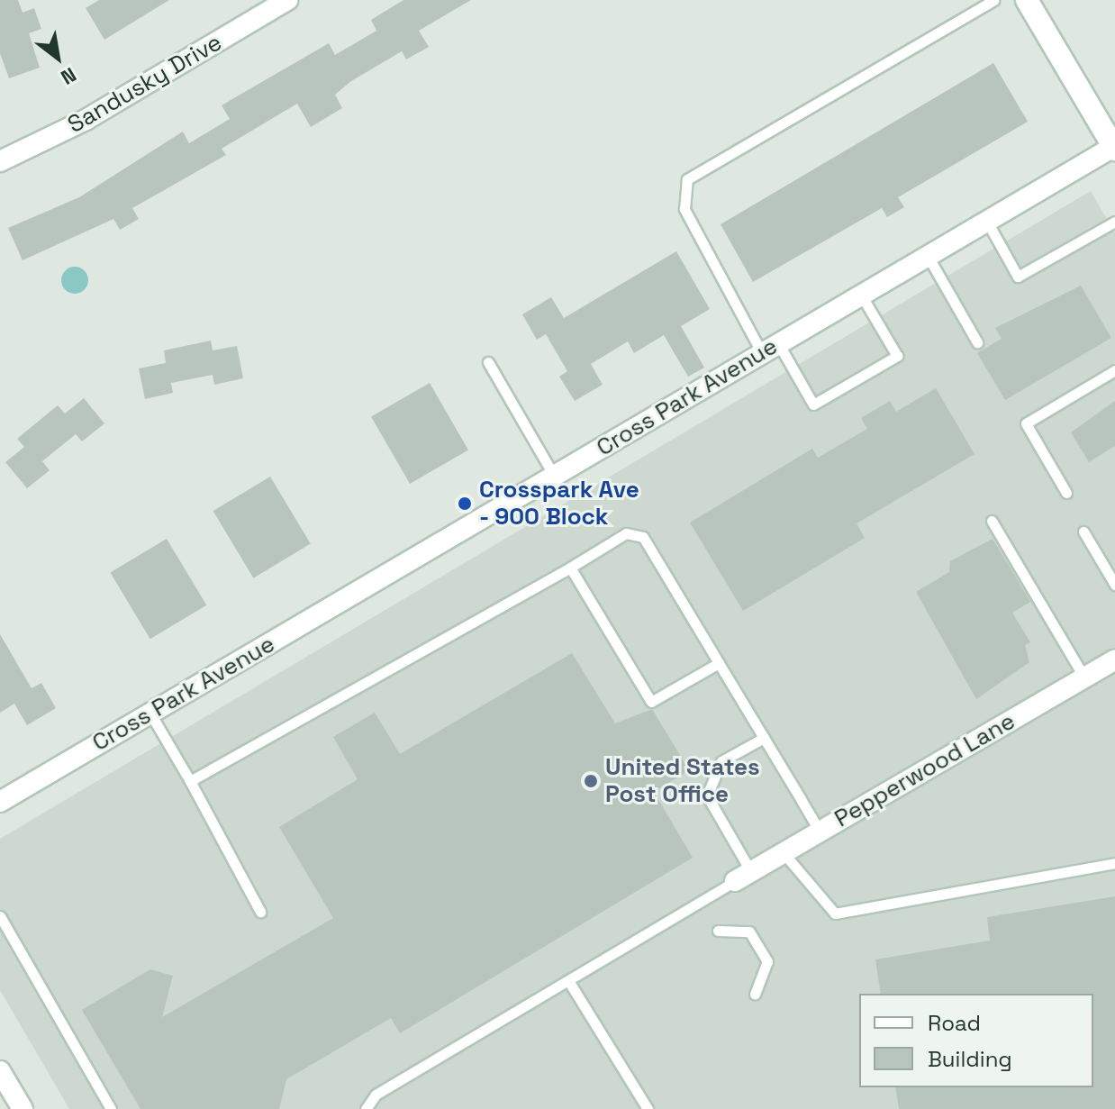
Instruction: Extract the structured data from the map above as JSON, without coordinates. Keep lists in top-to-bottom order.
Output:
{
  "streets": {
    "street": ["Sandusky Drive", "Cross Park Avenue", "Pepperwood Lane"]
  },
  "places": ["Crosspark Ave - 900 Block", "United States Post Office"],
  "legend": ["Road", "Building"],
  "north": "bottom right"
}
